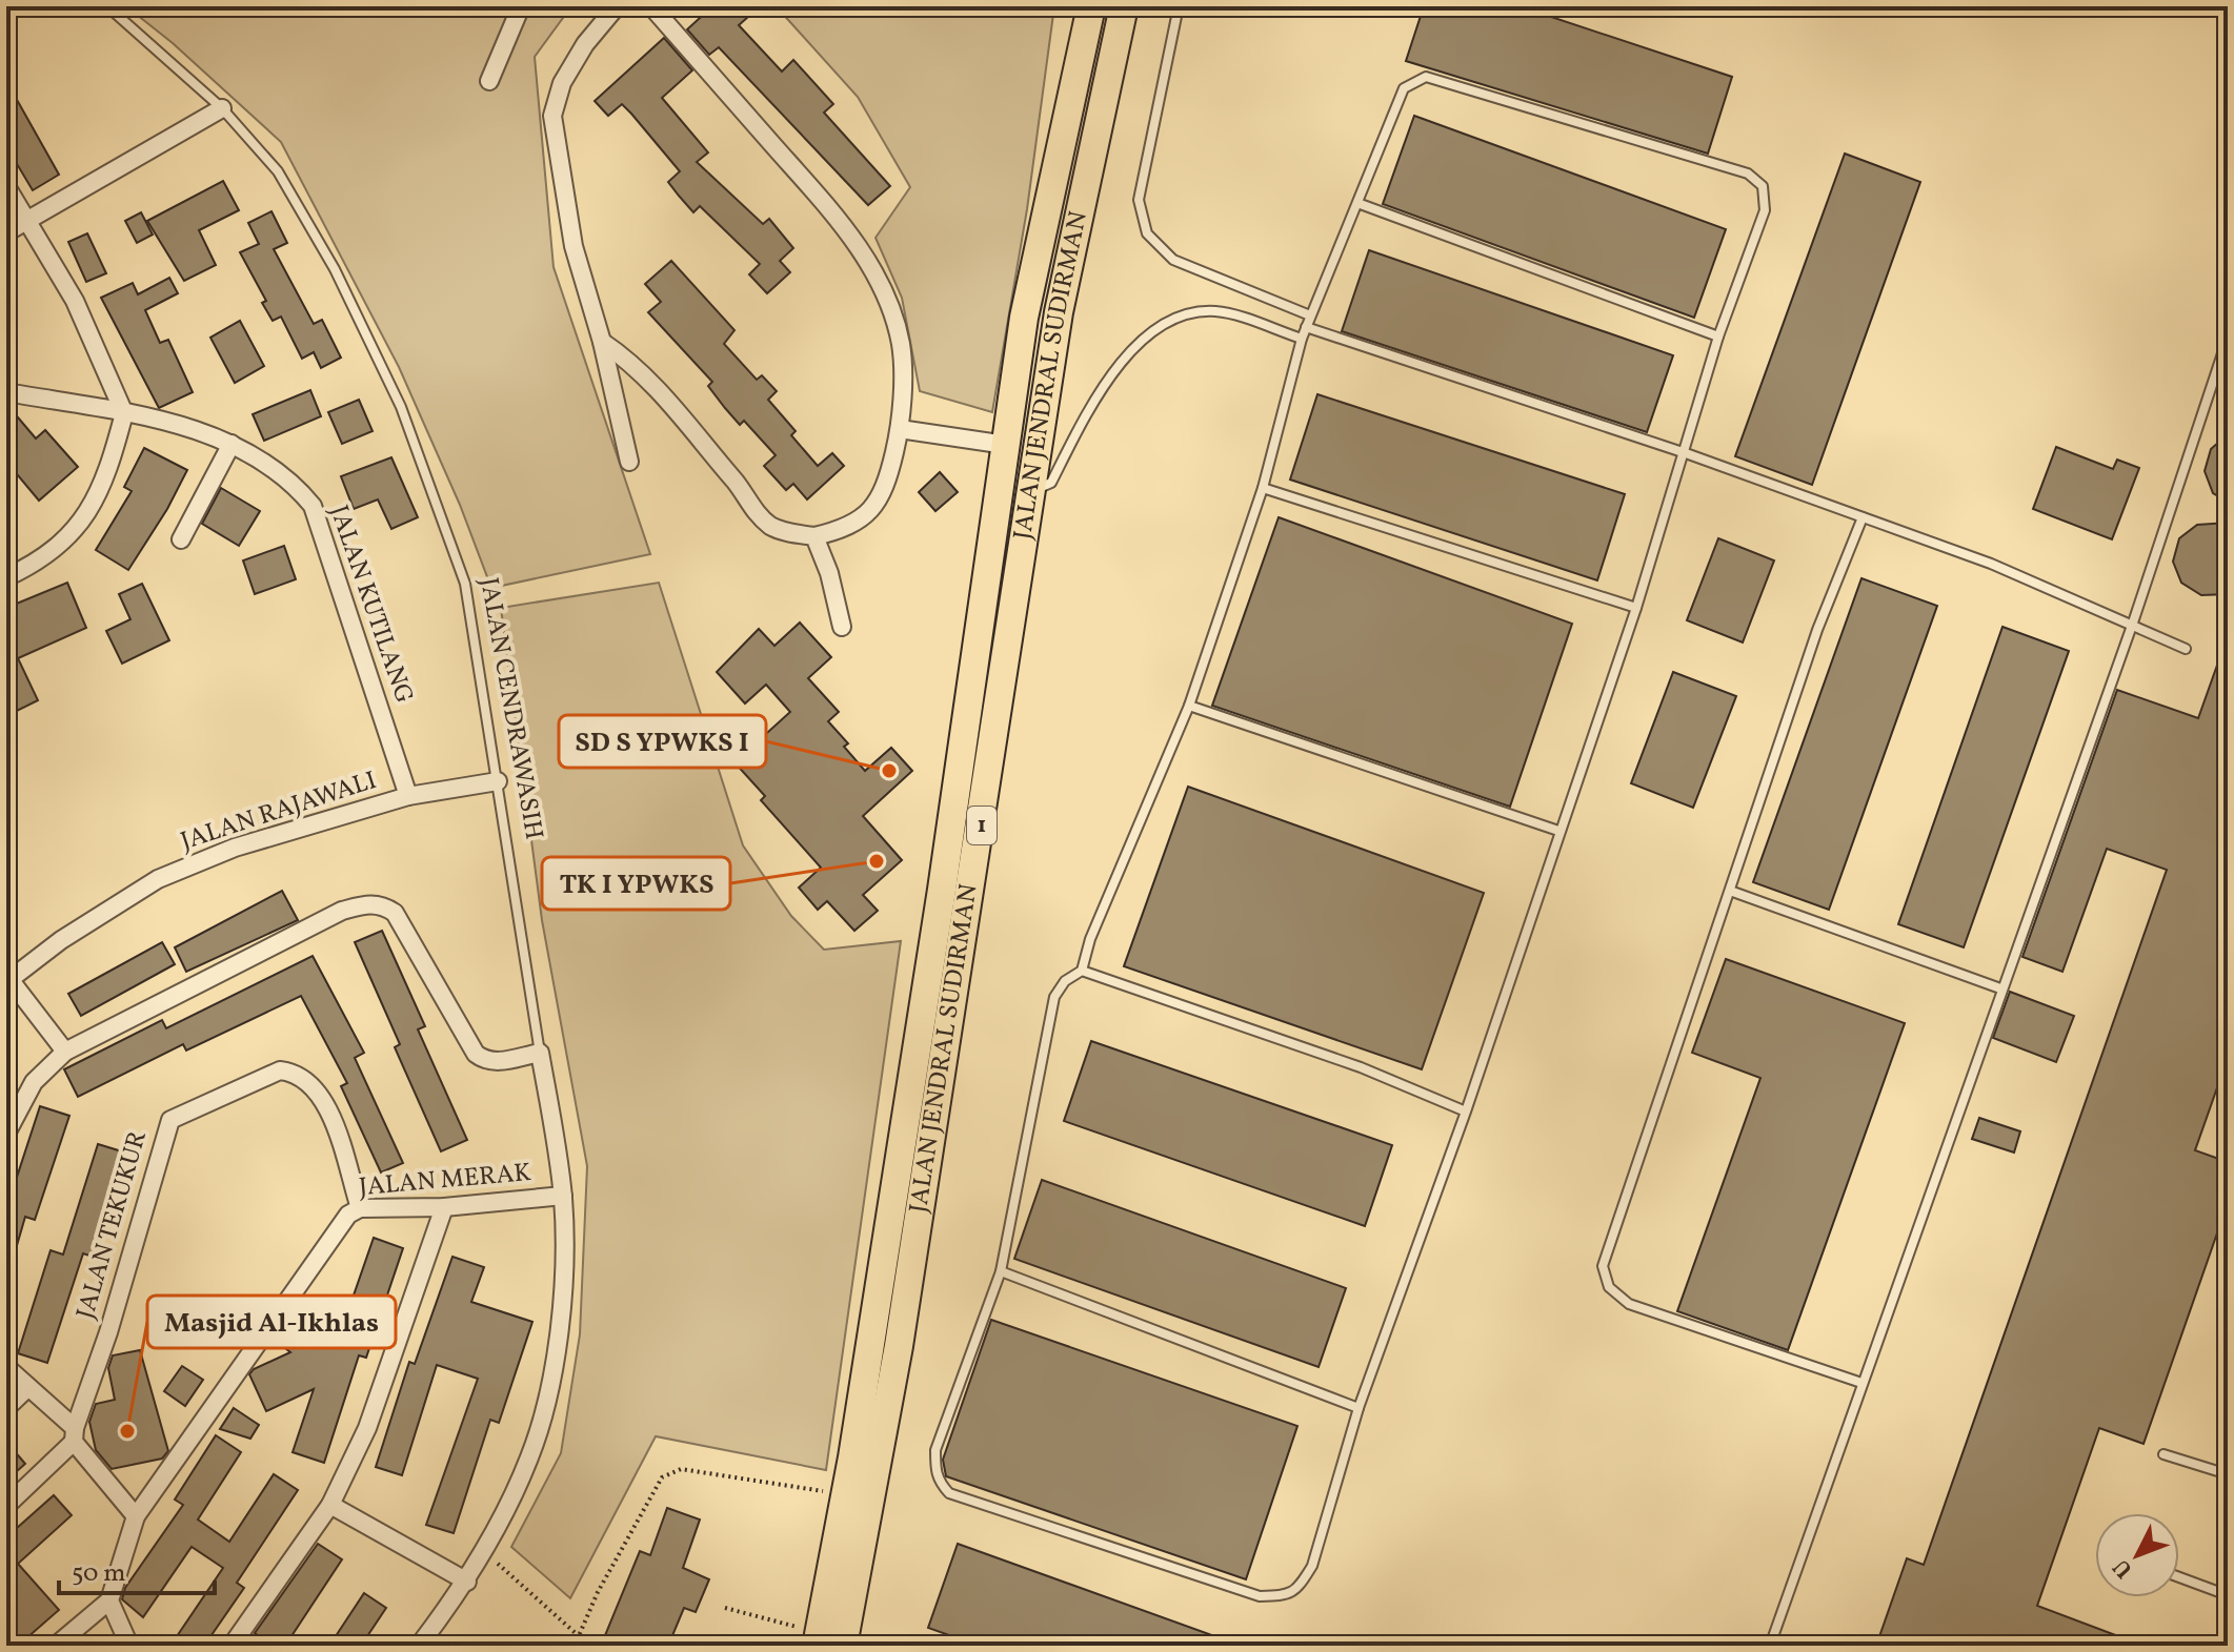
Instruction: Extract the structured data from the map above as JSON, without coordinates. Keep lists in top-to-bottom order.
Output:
{
  "streets": {
    "highway": ["JALAN JENDRAL SUDIRMAN", "1"],
    "street": [
      "JALAN KUTILANG",
      "JALAN CENDRAWASIH",
      "JALAN RAJAWALI",
      "JALAN MERAK",
      "JALAN TEKUKUR"
    ]
  },
  "crossings": [
    ["JALAN KUTILANG", "JALAN RAJAWALI"],
    ["JALAN CENDRAWASIH", "JALAN RAJAWALI"],
    ["JALAN CENDRAWASIH", "JALAN MERAK"],
    ["JALAN MERAK", "JALAN TEKUKUR"]
  ],
  "places": ["SD S YPWKS I", "TK I YPWKS", "Masjid Al-Ikhlas"],
  "scale_bar": "50 m",
  "north": "bottom left"
}
